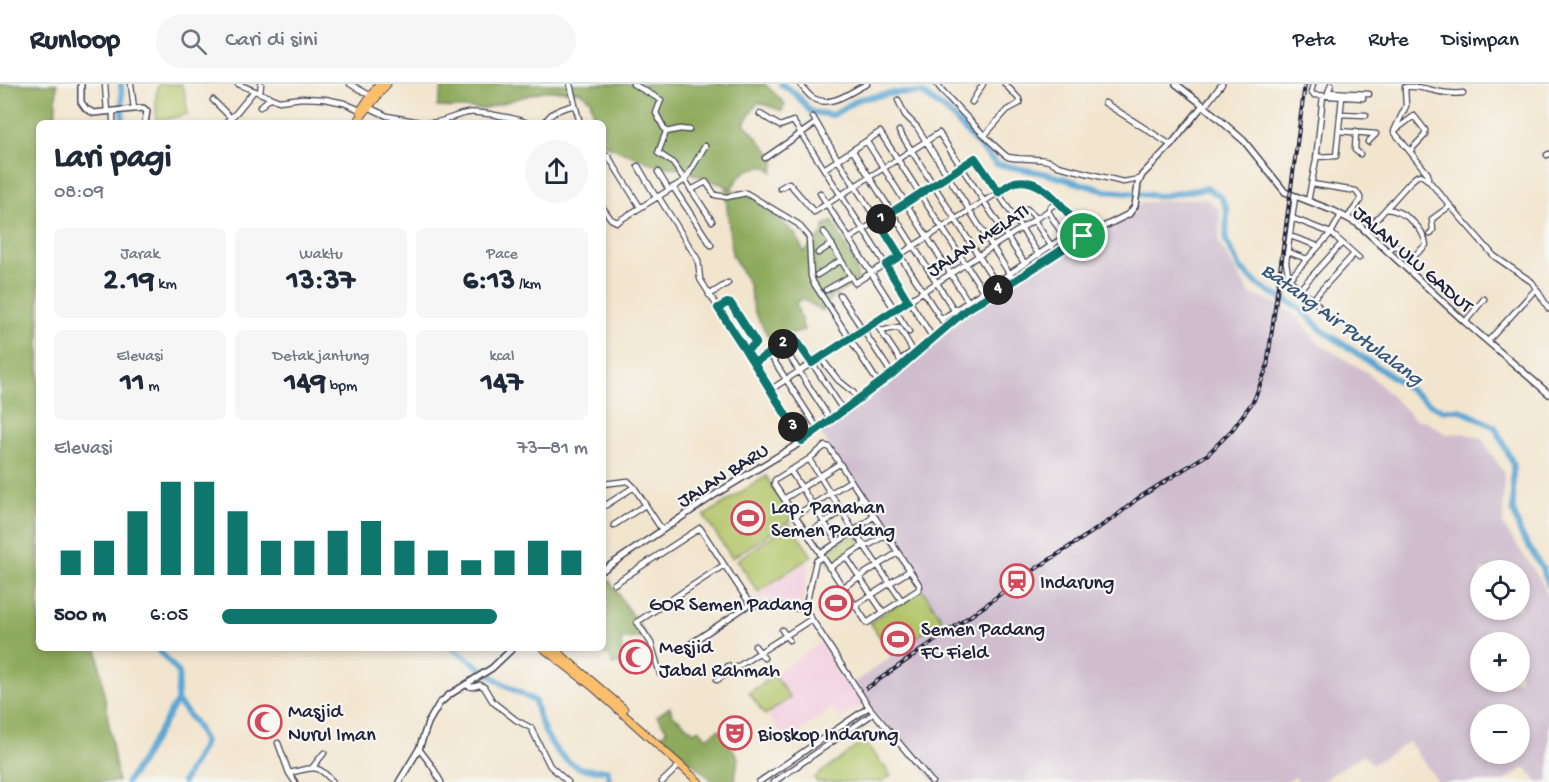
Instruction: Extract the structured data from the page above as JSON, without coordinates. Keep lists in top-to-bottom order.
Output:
{
  "streets": {
    "street": ["JALAN MELATI", "JALAN ULU GADUT", "JALAN BARU"]
  },
  "water": ["Batang Air Putulalang"],
  "places": {
    "sports": ["Lap. Panahan Semen Padang", "GOR Semen Padang", "Semen Padang FC Field"],
    "station": ["Indarung"],
    "mosque": ["Mesjid Jabal Rahmah", "Masjid Nurul Iman"],
    "theatre": ["Bioskop Indarung"]
  },
  "page": {
    "header": "Runloop",
    "search": "Cari di sini",
    "nav": ["Peta", "Rute", "Disimpan"],
    "heading": ["Lari pagi", "08:09"],
    "pins": [
      "1",
      "4",
      "2",
      "3"
    ],
    "stats": [
      ["Jarak", "2.19 km"],
      ["Waktu", "13:37"],
      ["Pace", "6:13 /km"],
      ["Elevasi", "11 m"],
      ["Detak jantung", "149 bpm"],
      ["kcal", "147"]
    ],
    "chart": ["Elevasi", "73–81 m"],
    "map_buttons": ["+", "−"],
    "list": [
      {
        "name": "500 m",
        "note": "6:05"
      }
    ]
  }
}
